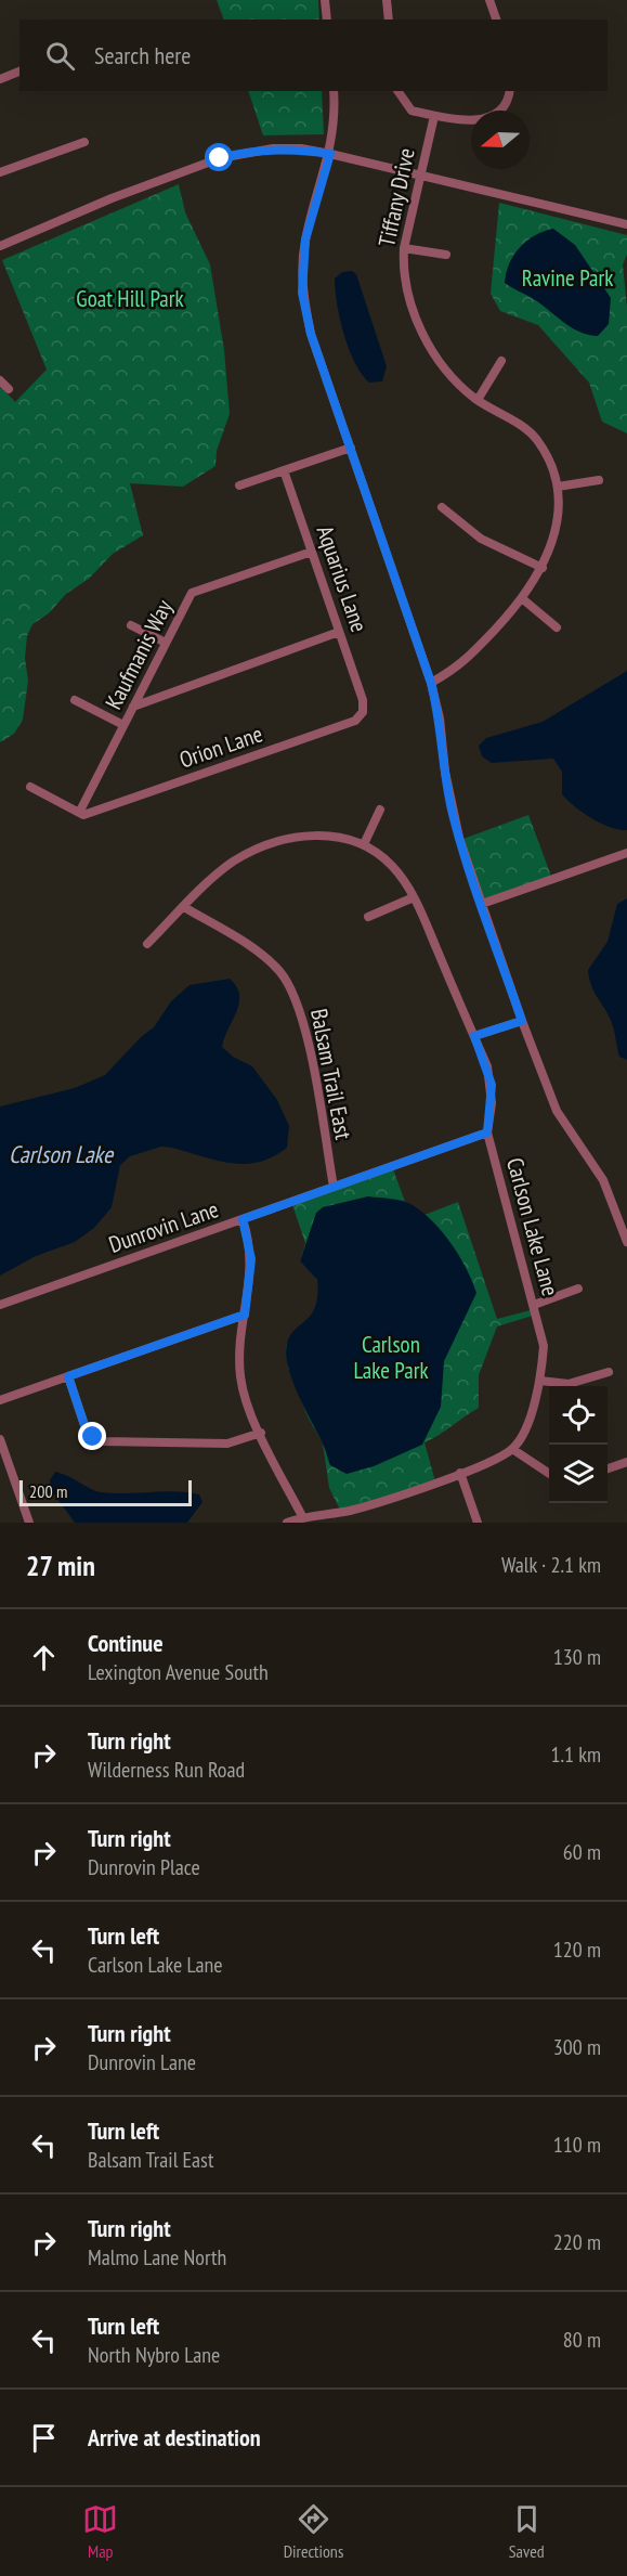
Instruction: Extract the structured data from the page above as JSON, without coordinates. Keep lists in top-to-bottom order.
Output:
{
  "streets": {
    "street": [
      "Tiffany Drive",
      "Aquarius Lane",
      "Kaufmanis Way",
      "Orion Lane",
      "Balsam Trail East",
      "Dunrovin Lane",
      "Carlson Lake Lane"
    ]
  },
  "crossings": [
    ["Aquarius Lane", "Kaufmanis Way"],
    ["Aquarius Lane", "Orion Lane"],
    ["Kaufmanis Way", "Orion Lane"],
    ["Balsam Trail East", "Dunrovin Lane"],
    ["Balsam Trail East", "Carlson Lake Lane"],
    ["Dunrovin Lane", "Carlson Lake Lane"]
  ],
  "water": ["Carlson Lake"],
  "parks": ["Ravine Park", "Goat Hill Park", "Carlson Lake Park"],
  "scale_bar": "200 m",
  "north": "left",
  "page": {
    "search": "Search here",
    "scale": "200 m",
    "heading": ["27 min", "Walk · 2.1 km"],
    "list": [
      ["Continue", "Lexington Avenue South", "130 m"],
      ["Turn right", "Wilderness Run Road", "1.1 km"],
      ["Turn right", "Dunrovin Place", "60 m"],
      ["Turn left", "Carlson Lake Lane", "120 m"],
      ["Turn right", "Dunrovin Lane", "300 m"],
      ["Turn left", "Balsam Trail East", "110 m"],
      ["Turn right", "Malmo Lane North", "220 m"],
      ["Turn left", "North Nybro Lane", "80 m"],
      "Arrive at destination"
    ],
    "nav": ["Map", "Directions", "Saved"]
  }
}
